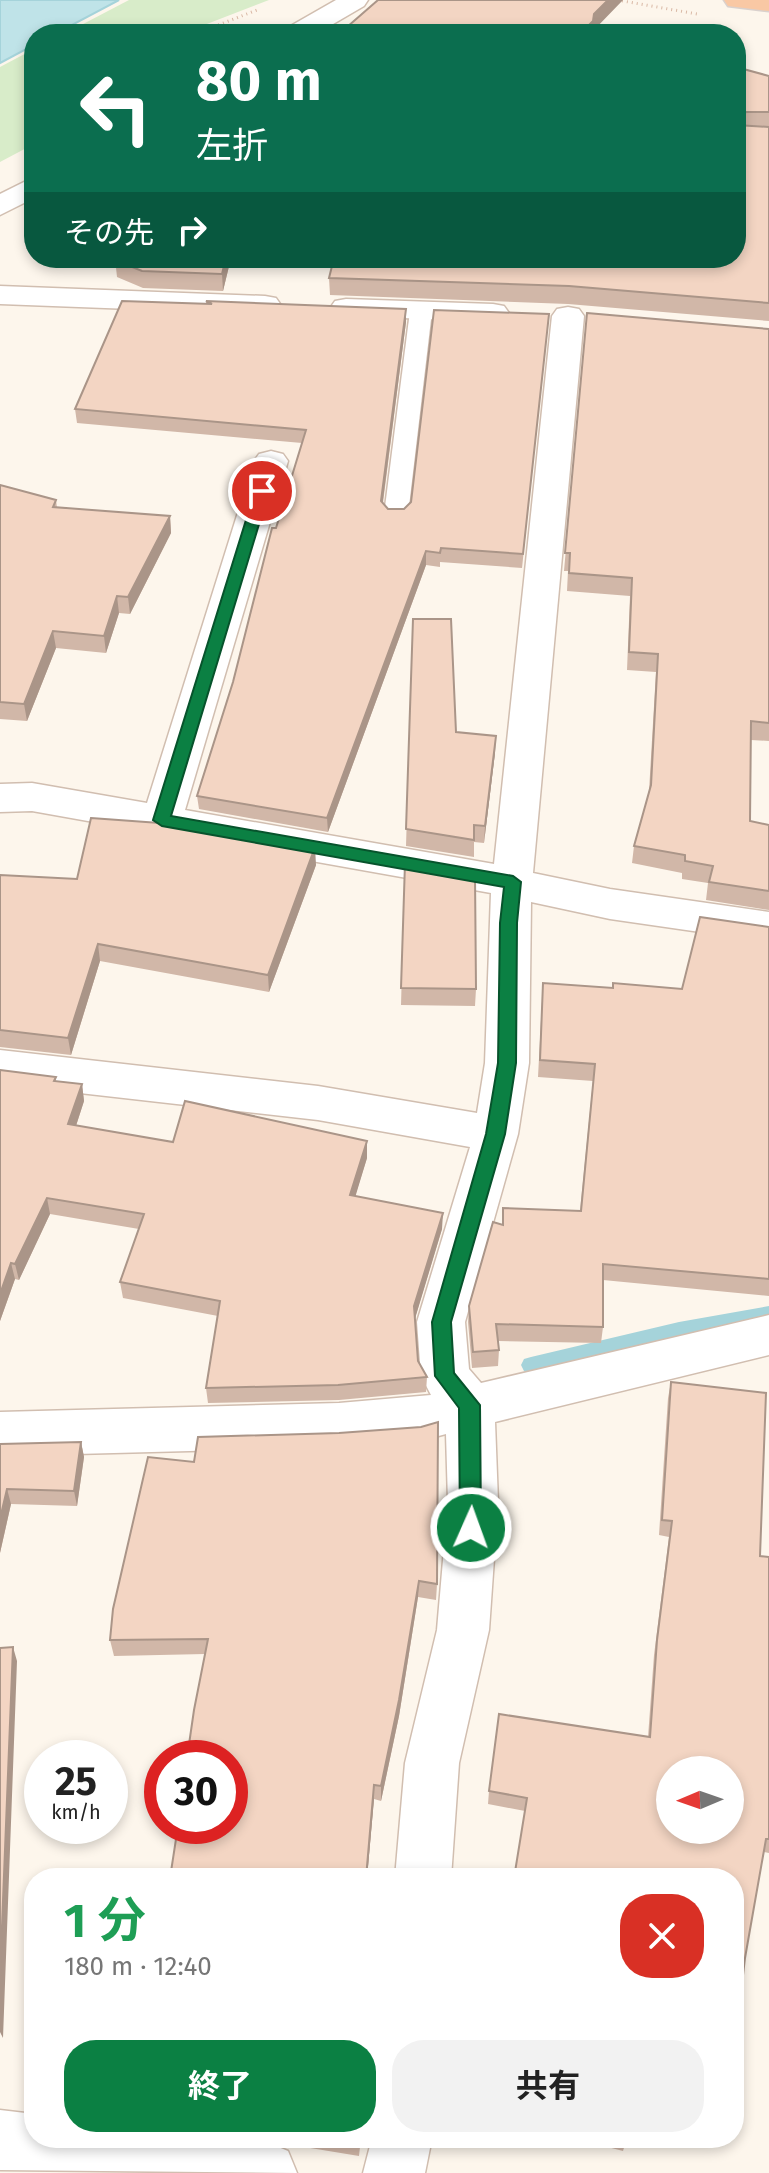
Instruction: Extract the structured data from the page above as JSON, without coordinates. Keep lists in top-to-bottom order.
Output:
{
  "north": "left",
  "page": {
    "turn": ["80 m", "左折"],
    "then": "その先",
    "speed": "25 km/h",
    "limit": "30",
    "heading": ["1 分", "180 m · 12:40"],
    "buttons": ["終了", "共有"]
  }
}
